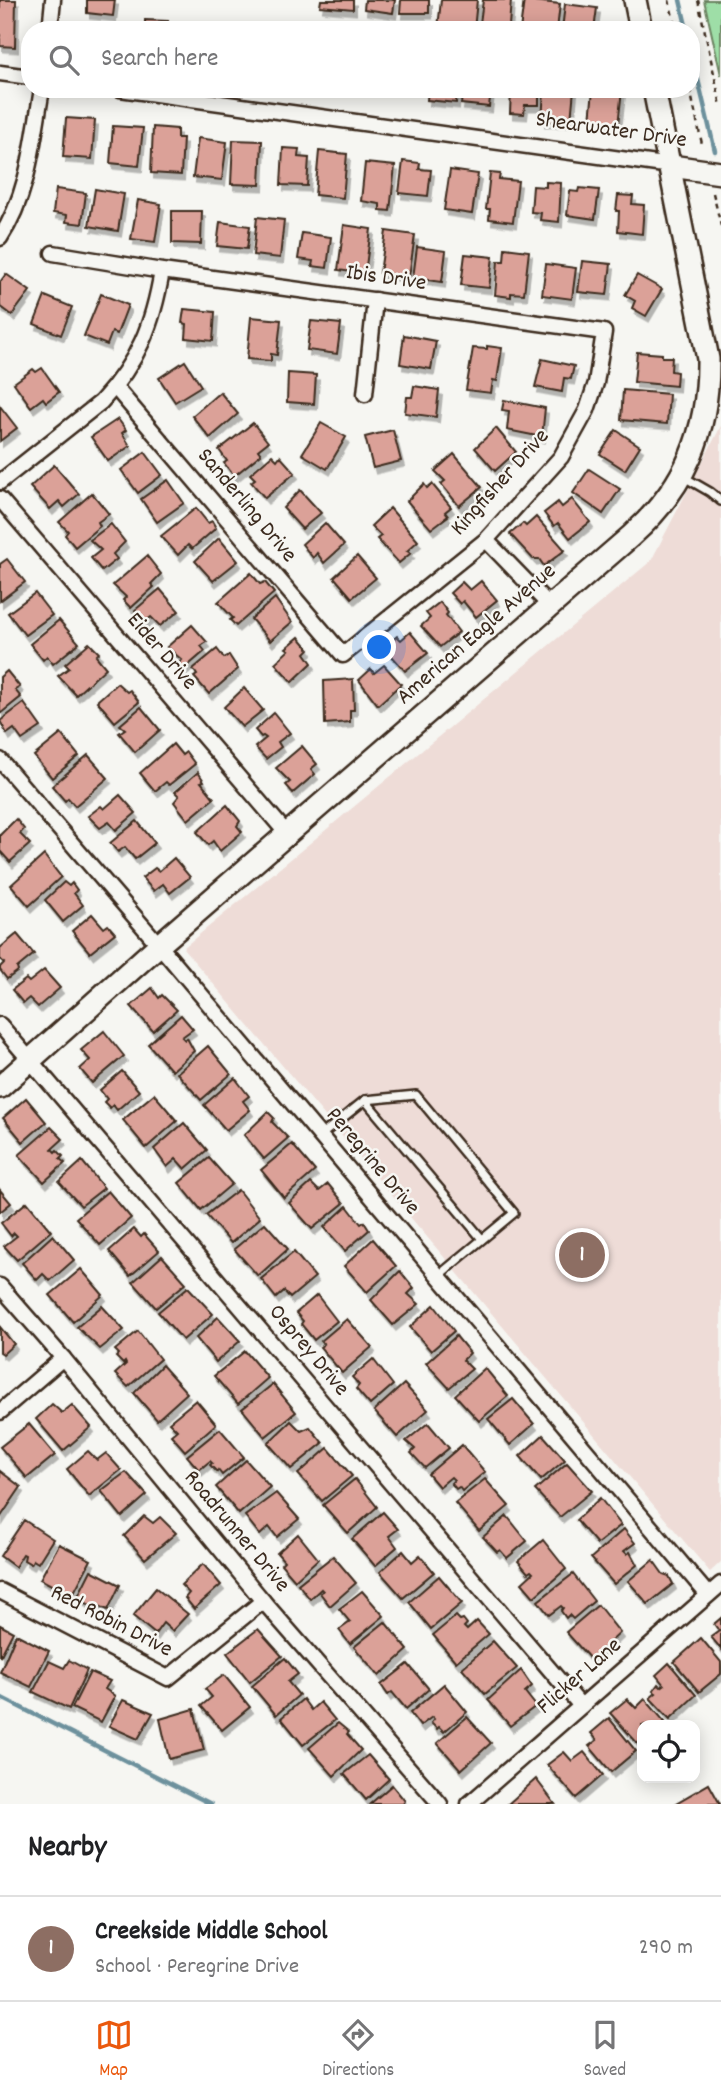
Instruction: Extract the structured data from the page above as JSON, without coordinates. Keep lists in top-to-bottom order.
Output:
{
  "streets": {
    "street": [
      "Shearwater Drive",
      "Ibis Drive",
      "Kingfisher Drive",
      "Sanderling Drive",
      "American Eagle Avenue",
      "Eider Drive",
      "Peregrine Drive",
      "Osprey Drive",
      "Roadrunner Drive",
      "Red Robin Drive",
      "Flicker Lane"
    ]
  },
  "crossings": [
    ["Shearwater Drive", "American Eagle Avenue"],
    ["Ibis Drive", "Kingfisher Drive"],
    ["Kingfisher Drive", "Sanderling Drive"],
    ["American Eagle Avenue", "Eider Drive"],
    ["American Eagle Avenue", "Peregrine Drive"],
    ["American Eagle Avenue", "Osprey Drive"],
    ["Peregrine Drive", "Flicker Lane"],
    ["Osprey Drive", "Flicker Lane"],
    ["Roadrunner Drive", "Red Robin Drive"]
  ],
  "page": {
    "search": "Search here",
    "pins": "1",
    "heading": "Nearby",
    "list": [
      {
        "mark": "1",
        "name": "Creekside Middle School",
        "note": "School · Peregrine Drive",
        "value": "290 m"
      }
    ],
    "nav": ["Map", "Directions", "Saved"]
  }
}
